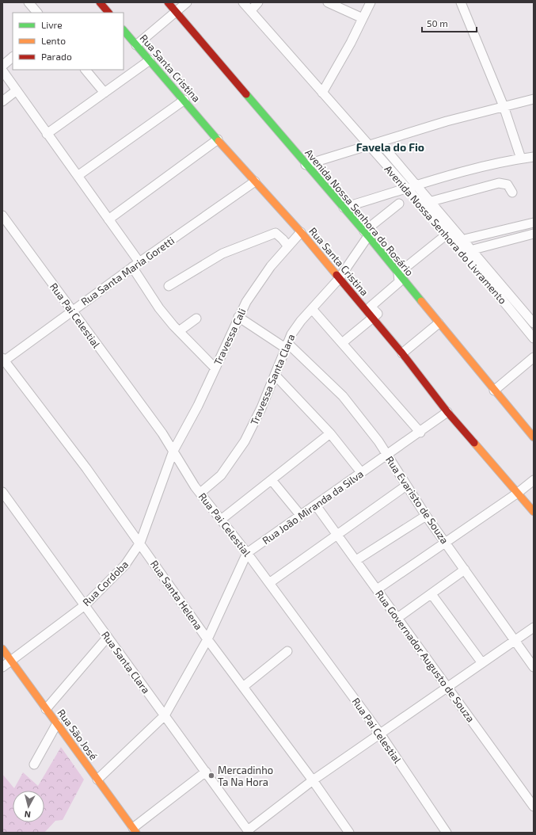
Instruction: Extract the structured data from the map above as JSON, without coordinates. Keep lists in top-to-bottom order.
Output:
{
  "streets": {
    "main road": ["Rua Santa Cristina", "Avenida Nossa Senhora do Rosário", "Rua São José"],
    "street": [
      "Avenida Nossa Senhora do Livramento",
      "Rua Santa Maria Goretti",
      "Rua Pai Celestial",
      "Travessa Cali",
      "Travessa Santa Clara",
      "Rua Evaristo de Souza",
      "Rua João Miranda da Silva",
      "Rua Cordoba",
      "Rua Santa Helena",
      "Rua Governador Augusto de Souza",
      "Rua Santa Clara"
    ]
  },
  "crossings": [
    ["Rua Santa Cristina", "Rua Santa Maria Goretti"],
    ["Rua Santa Cristina", "Travessa Cali"],
    ["Rua Santa Cristina", "Travessa Santa Clara"],
    ["Rua Santa Cristina", "Rua João Miranda da Silva"],
    ["Avenida Nossa Senhora do Rosário", "Travessa Santa Clara"],
    ["Rua Santa Maria Goretti", "Rua Pai Celestial"],
    ["Rua Santa Maria Goretti", "Rua Santa Helena"],
    ["Rua Pai Celestial", "Travessa Cali"],
    ["Rua Pai Celestial", "Travessa Santa Clara"],
    ["Rua Pai Celestial", "Rua João Miranda da Silva"],
    ["Rua Pai Celestial", "Rua Cordoba"],
    ["Travessa Cali", "Rua Evaristo de Souza"],
    ["Travessa Cali", "Rua Cordoba"],
    ["Travessa Santa Clara", "Rua Evaristo de Souza"],
    ["Rua Evaristo de Souza", "Rua João Miranda da Silva"],
    ["Rua João Miranda da Silva", "Rua Governador Augusto de Souza"],
    ["Rua Cordoba", "Rua Santa Helena"],
    ["Rua Cordoba", "Rua Santa Clara"],
    ["Rua Cordoba", "Rua São José"]
  ],
  "districts": ["Favela do Fio"],
  "places": ["Mercadinho Ta Na Hora"],
  "legend": ["Livre", "Lento", "Parado"],
  "scale_bar": "50 m",
  "north": "bottom"
}
